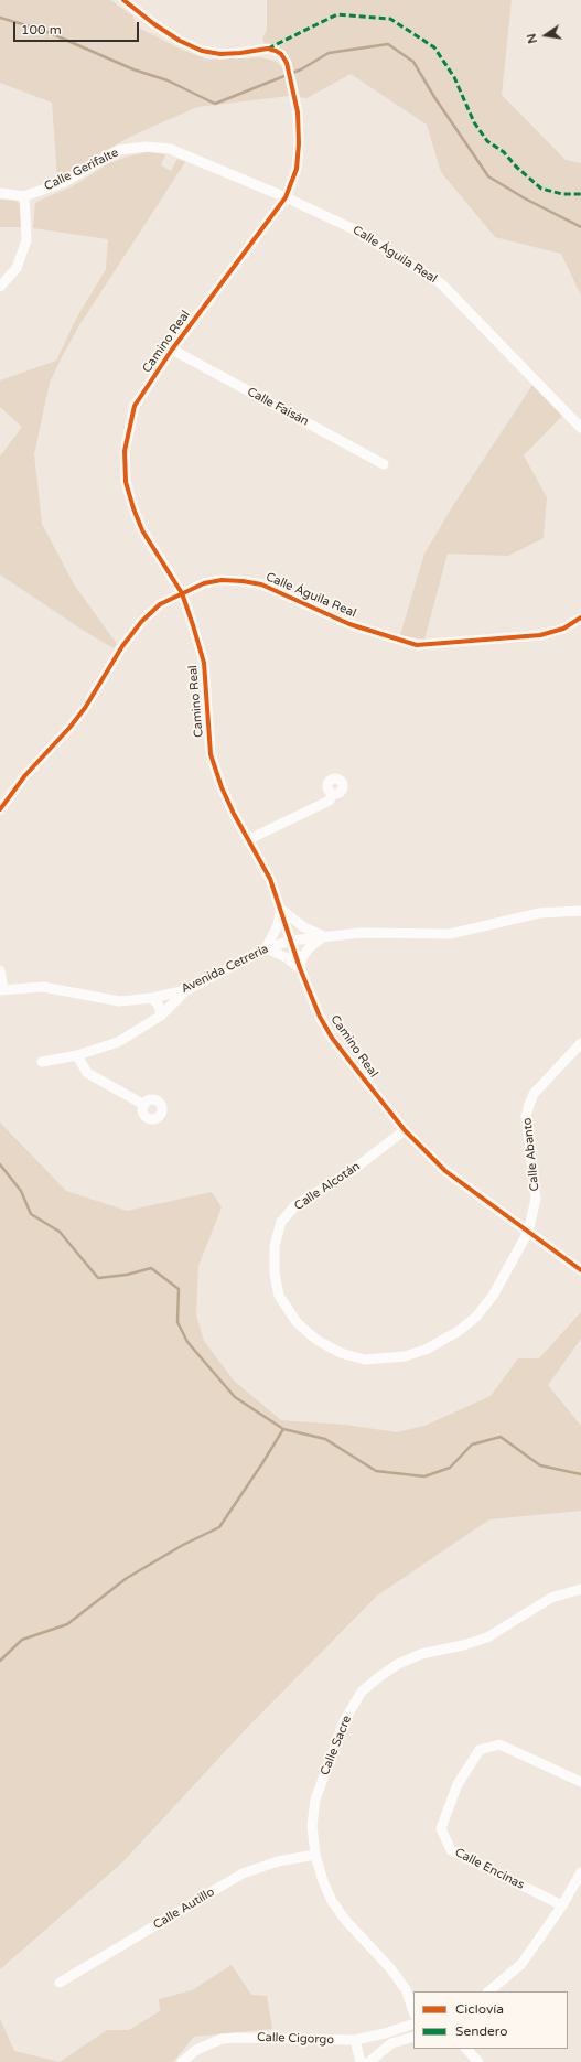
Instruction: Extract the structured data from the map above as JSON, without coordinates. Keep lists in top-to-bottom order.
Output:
{
  "streets": {
    "street": [
      "Calle Gerifalte",
      "Calle Águila Real",
      "Camino Real",
      "Calle Faisán",
      "Avenida Cetrería",
      "Calle Abanto",
      "Calle Alcotán",
      "Calle Sacre",
      "Calle Encinas",
      "Calle Autillo",
      "Calle Cigorgo"
    ]
  },
  "crossings": [
    ["Calle Gerifalte", "Calle Águila Real"],
    ["Calle Gerifalte", "Camino Real"],
    ["Calle Águila Real", "Camino Real"],
    ["Camino Real", "Calle Faisán"],
    ["Camino Real", "Avenida Cetrería"],
    ["Camino Real", "Calle Abanto"],
    ["Camino Real", "Calle Alcotán"],
    ["Calle Abanto", "Calle Alcotán"],
    ["Calle Sacre", "Calle Autillo"]
  ],
  "legend": ["Ciclovía", "Sendero"],
  "scale_bar": "100 m",
  "north": "left"
}
